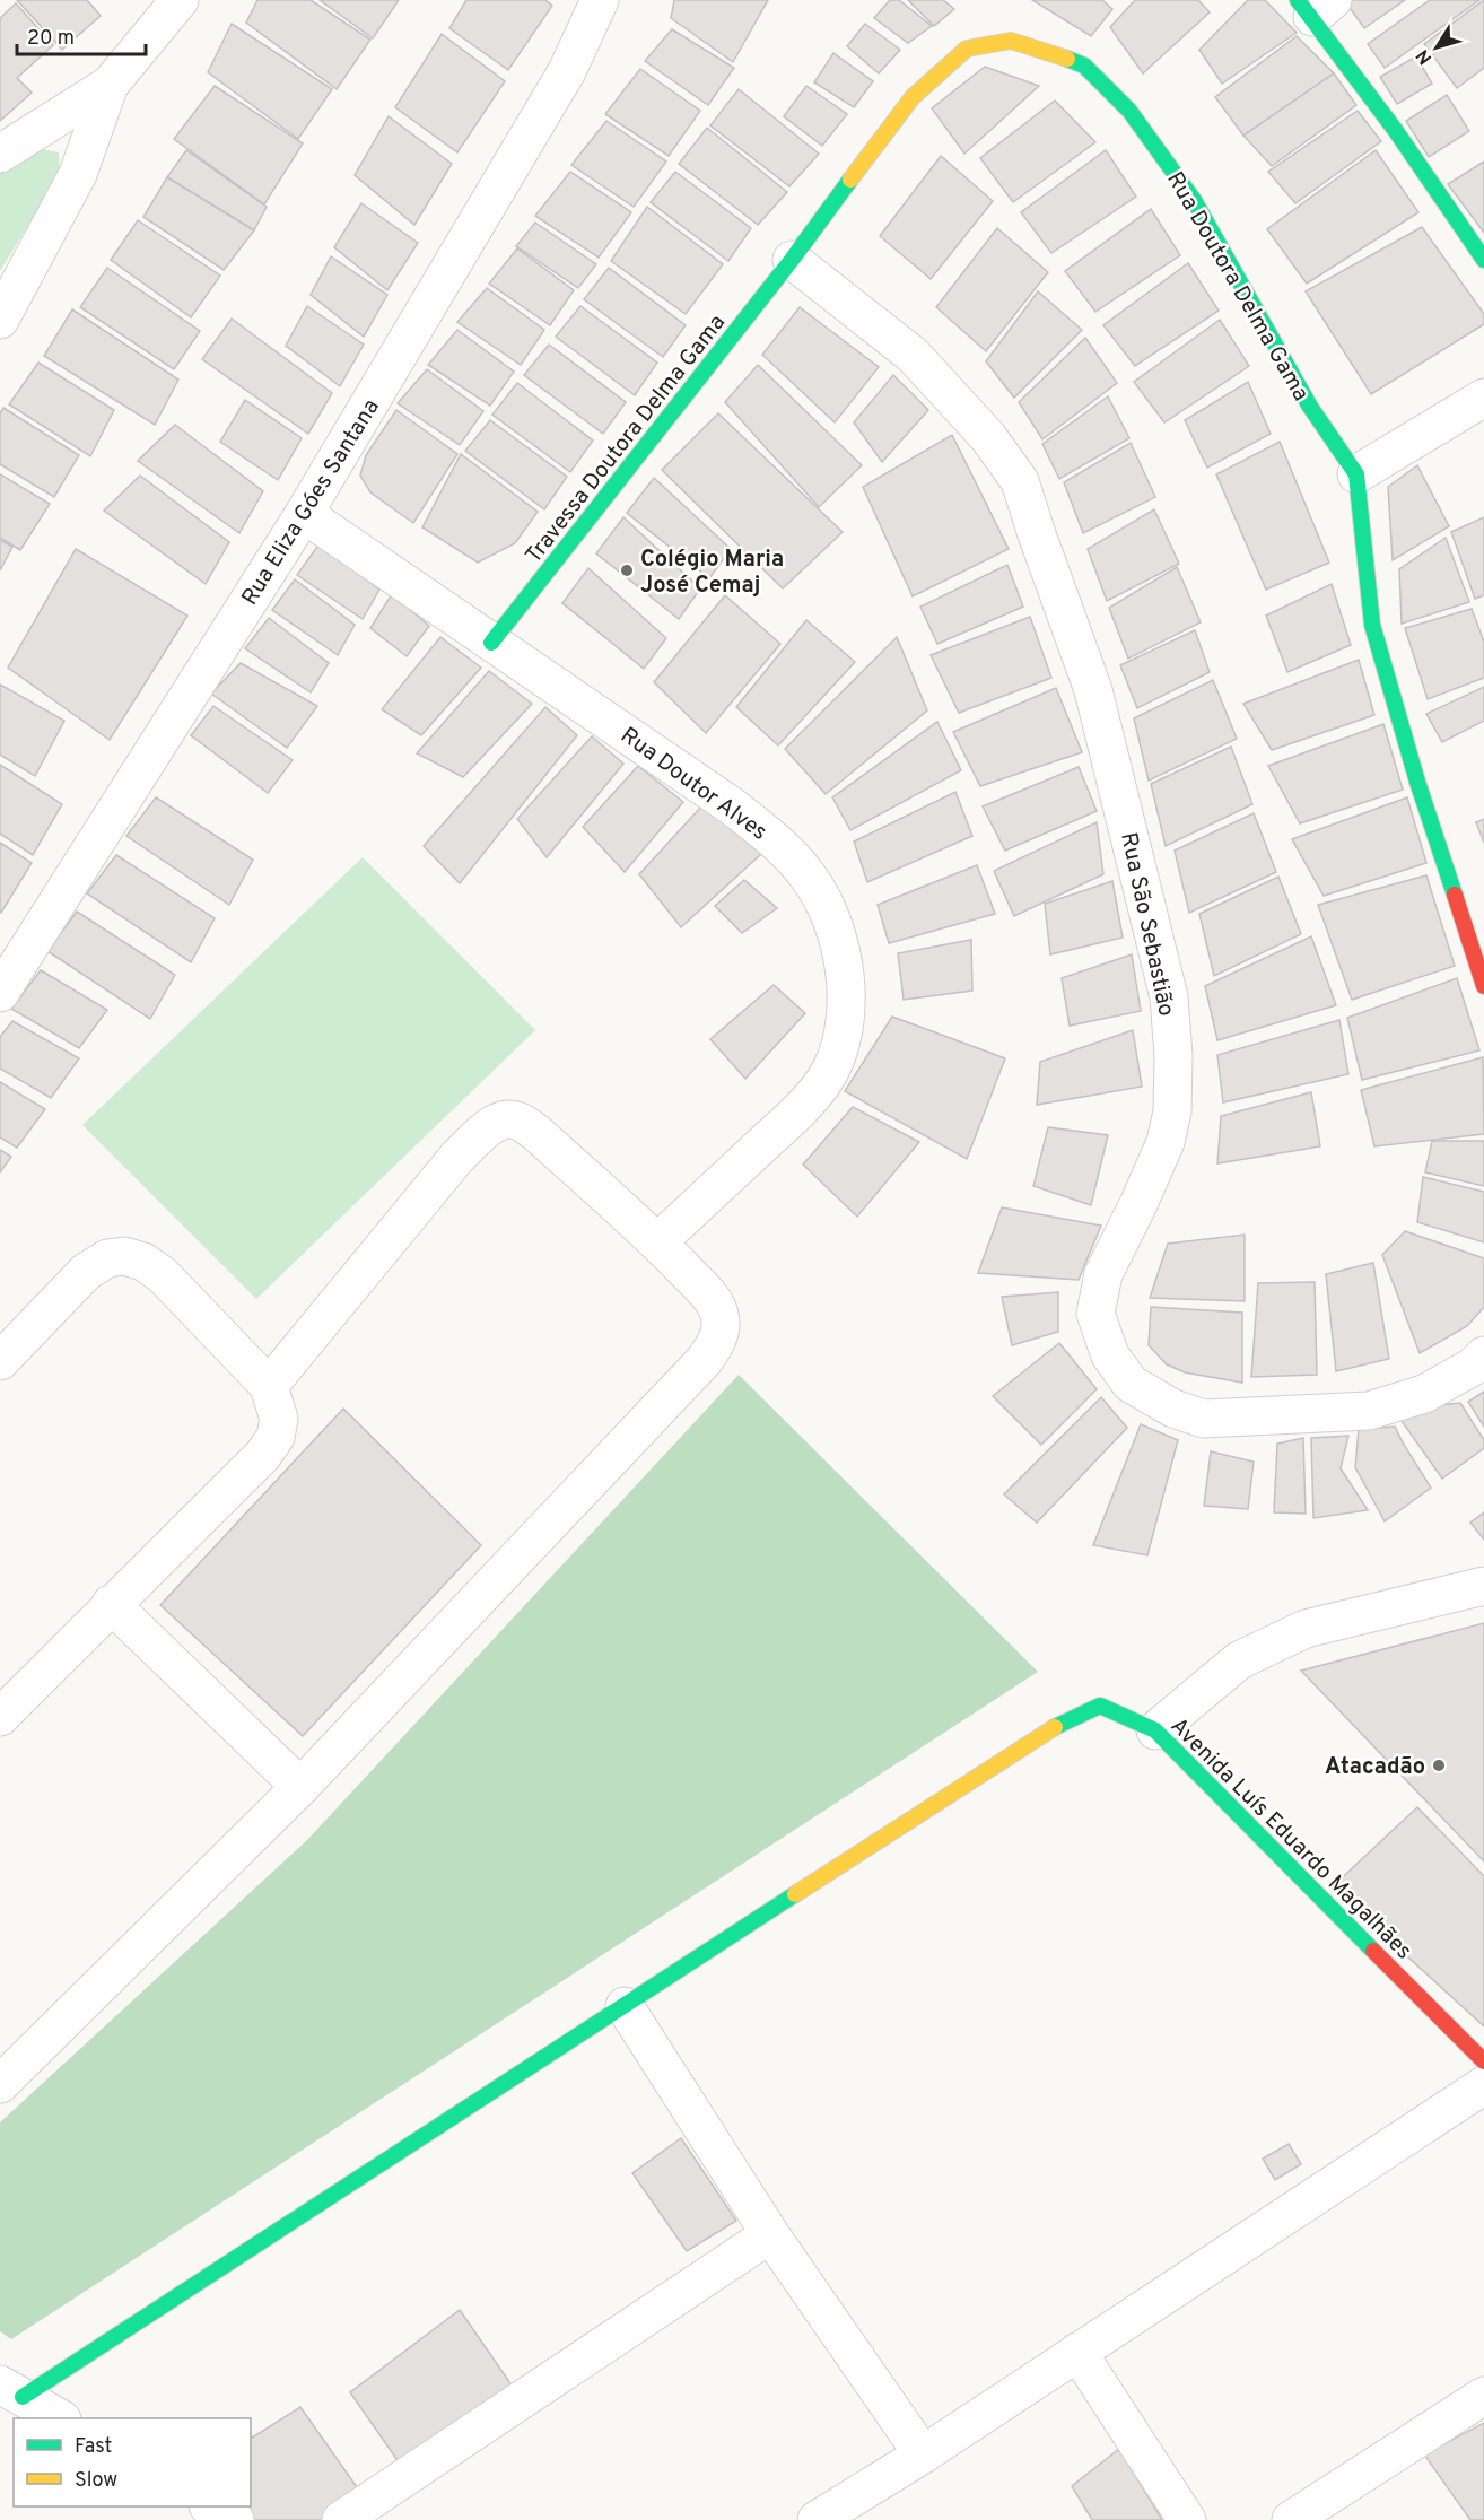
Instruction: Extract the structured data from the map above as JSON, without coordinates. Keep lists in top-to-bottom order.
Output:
{
  "streets": {
    "street": [
      "Rua Doutora Delma Gama",
      "Travessa Doutora Delma Gama",
      "Rua Eliza Góes Santana",
      "Rua Doutor Alves",
      "Rua São Sebastião",
      "Avenida Luís Eduardo Magalhães"
    ]
  },
  "crossings": [
    ["Rua Doutora Delma Gama", "Travessa Doutora Delma Gama"],
    ["Rua Doutora Delma Gama", "Rua São Sebastião"],
    ["Travessa Doutora Delma Gama", "Rua Doutor Alves"],
    ["Travessa Doutora Delma Gama", "Rua São Sebastião"],
    ["Rua Eliza Góes Santana", "Rua Doutor Alves"]
  ],
  "places": ["Colégio Maria José Cemaj", "Atacadão"],
  "legend": ["Fast", "Slow"],
  "scale_bar": "20 m",
  "north": "bottom left"
}
